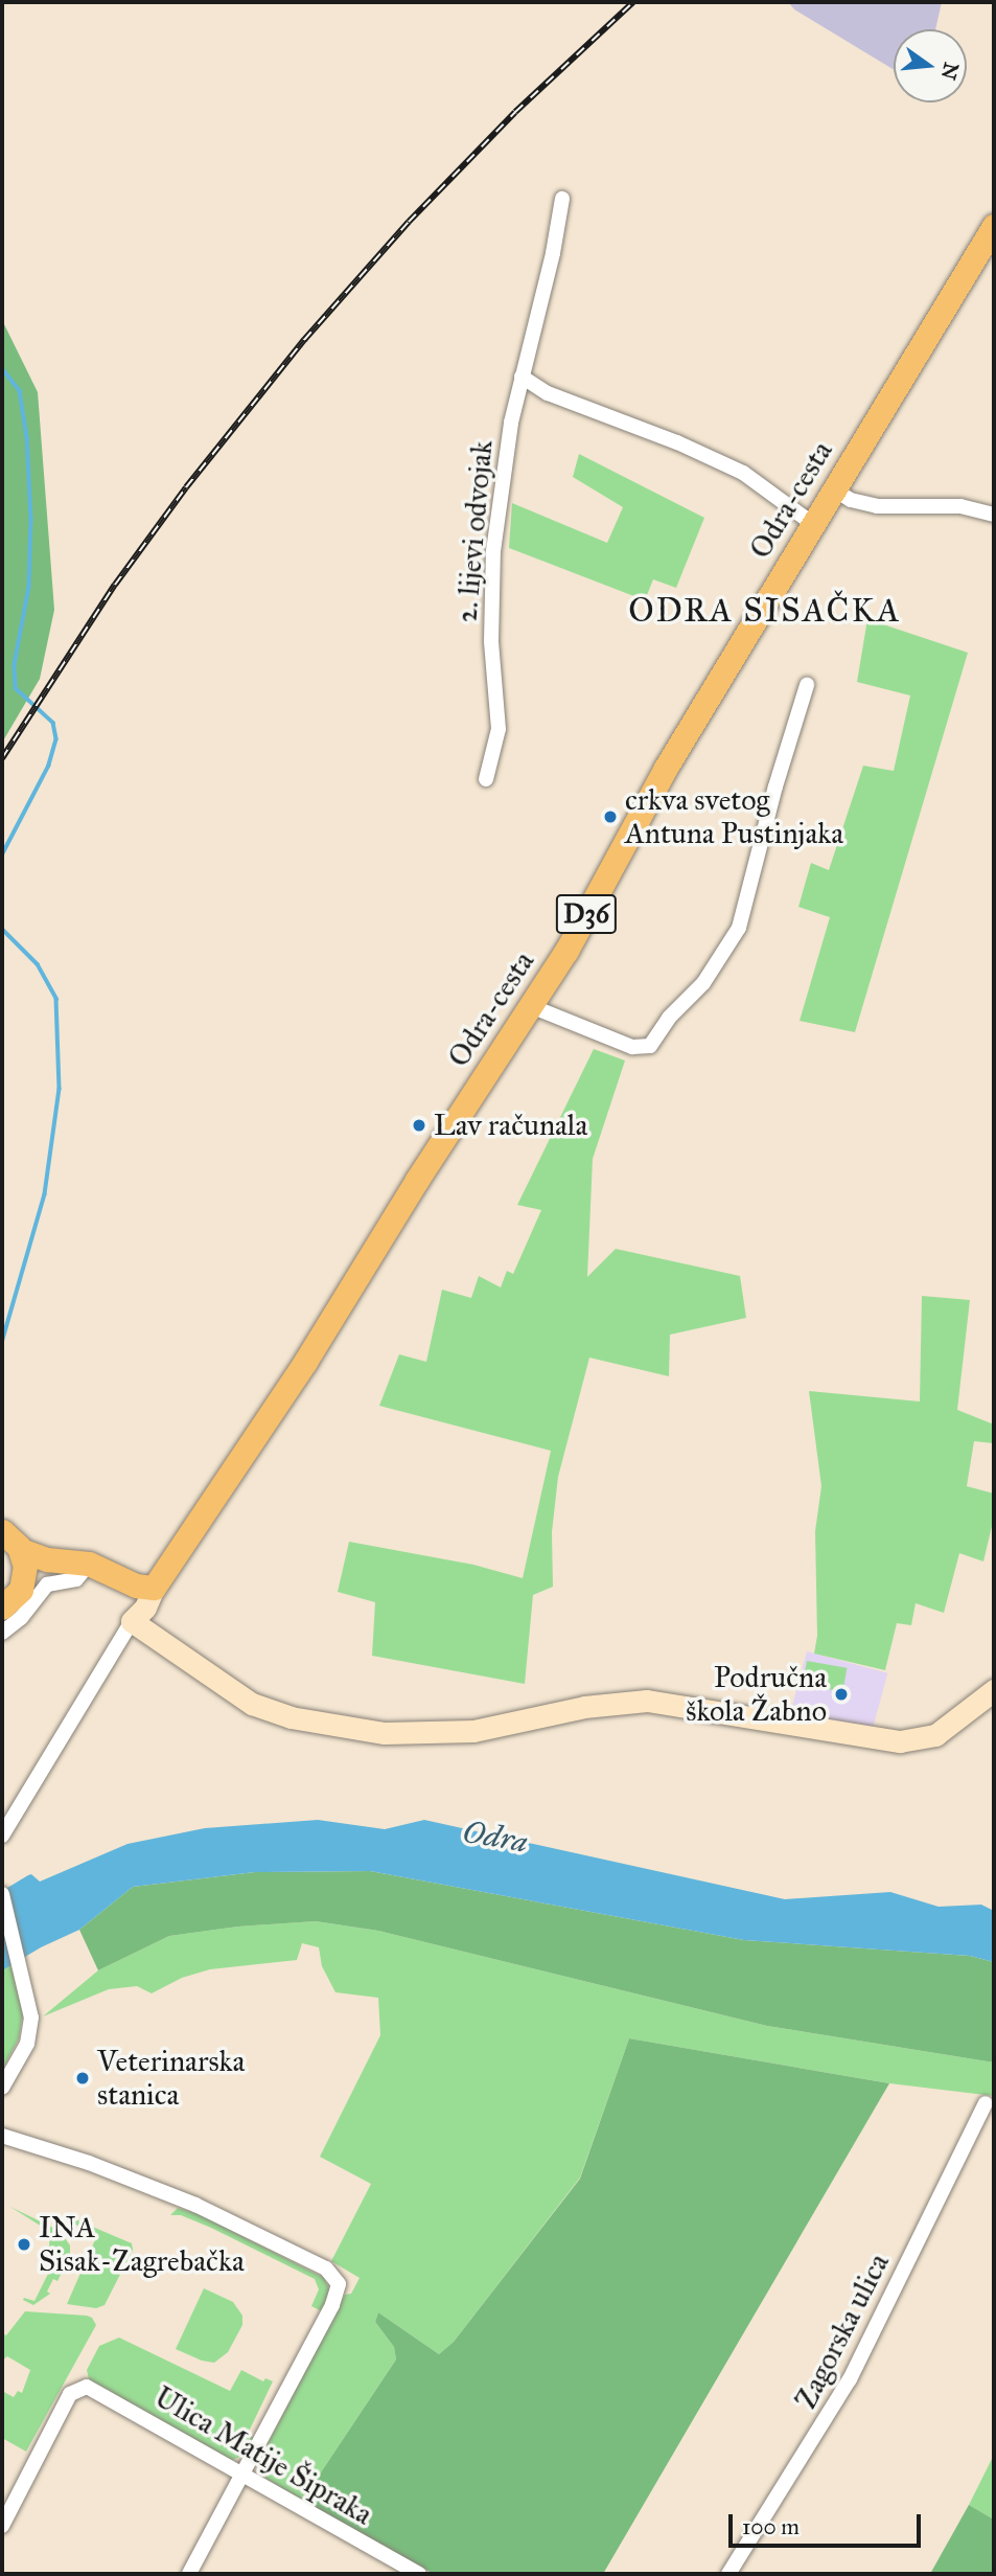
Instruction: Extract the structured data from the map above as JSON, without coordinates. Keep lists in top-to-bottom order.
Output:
{
  "streets": {
    "main road": ["Odra-cesta", "D36"],
    "street": ["2. lijevi odvojak", "Zagorska ulica", "Ulica Matije Šipraka"]
  },
  "districts": ["ODRA SISAČKA"],
  "water": ["Odra"],
  "places": [
    "crkva svetog Antuna Pustinjaka",
    "Lav računala",
    "Područna škola Žabno",
    "Veterinarska stanica",
    "INA Sisak-Zagrebačka"
  ],
  "scale_bar": "100 m",
  "north": "right"
}
